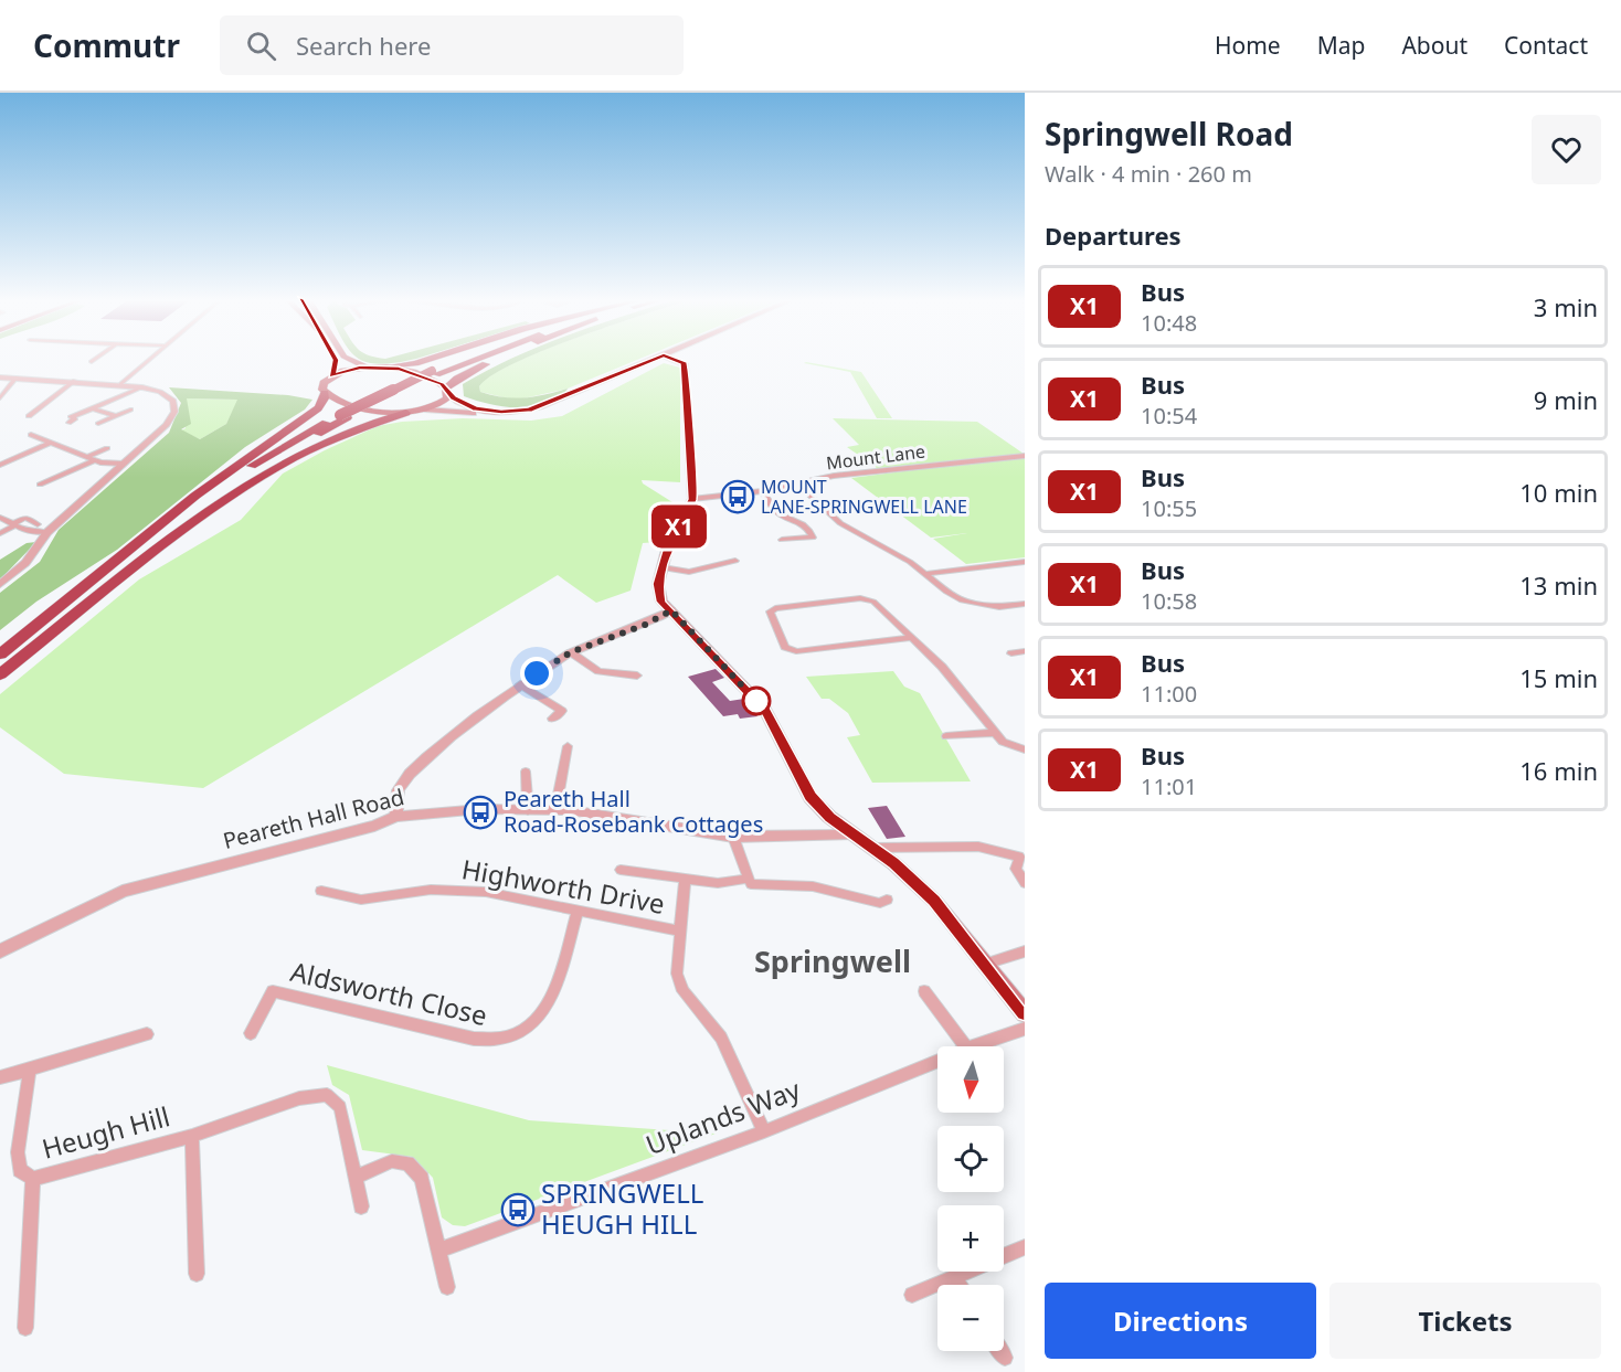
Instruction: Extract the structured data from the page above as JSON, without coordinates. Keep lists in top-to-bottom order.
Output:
{
  "streets": {
    "street": [
      "Mount Lane",
      "Peareth Hall Road",
      "Highworth Drive",
      "Aldsworth Close",
      "Uplands Way",
      "Heugh Hill"
    ]
  },
  "crossings": [
    ["Highworth Drive", "Aldsworth Close"],
    ["Highworth Drive", "Uplands Way"]
  ],
  "districts": ["Springwell"],
  "places": {
    "bus stop": ["MOUNT LANE-SPRINGWELL LANE", "Peareth Hall Road-Rosebank Cottages", "SPRINGWELL HEUGH HILL"]
  },
  "lines": ["bus line X1"],
  "north": "bottom",
  "page": {
    "header": "Commutr",
    "search": "Search here",
    "nav": [
      "Home",
      "Map",
      "About",
      "Contact"
    ],
    "on_map": "X1",
    "heading": [
      ["Springwell Road", "Walk · 4 min · 260 m"],
      "Departures"
    ],
    "list": [
      {
        "mark": "X1",
        "name": "Bus",
        "note": "10:48",
        "value": "3 min"
      },
      {
        "mark": "X1",
        "name": "Bus",
        "note": "10:54",
        "value": "9 min"
      },
      {
        "mark": "X1",
        "name": "Bus",
        "note": "10:55",
        "value": "10 min"
      },
      {
        "mark": "X1",
        "name": "Bus",
        "note": "10:58",
        "value": "13 min"
      },
      {
        "mark": "X1",
        "name": "Bus",
        "note": "11:00",
        "value": "15 min"
      },
      {
        "mark": "X1",
        "name": "Bus",
        "note": "11:01",
        "value": "16 min"
      }
    ],
    "map_buttons": ["+", "−"],
    "buttons": ["Directions", "Tickets"]
  }
}
